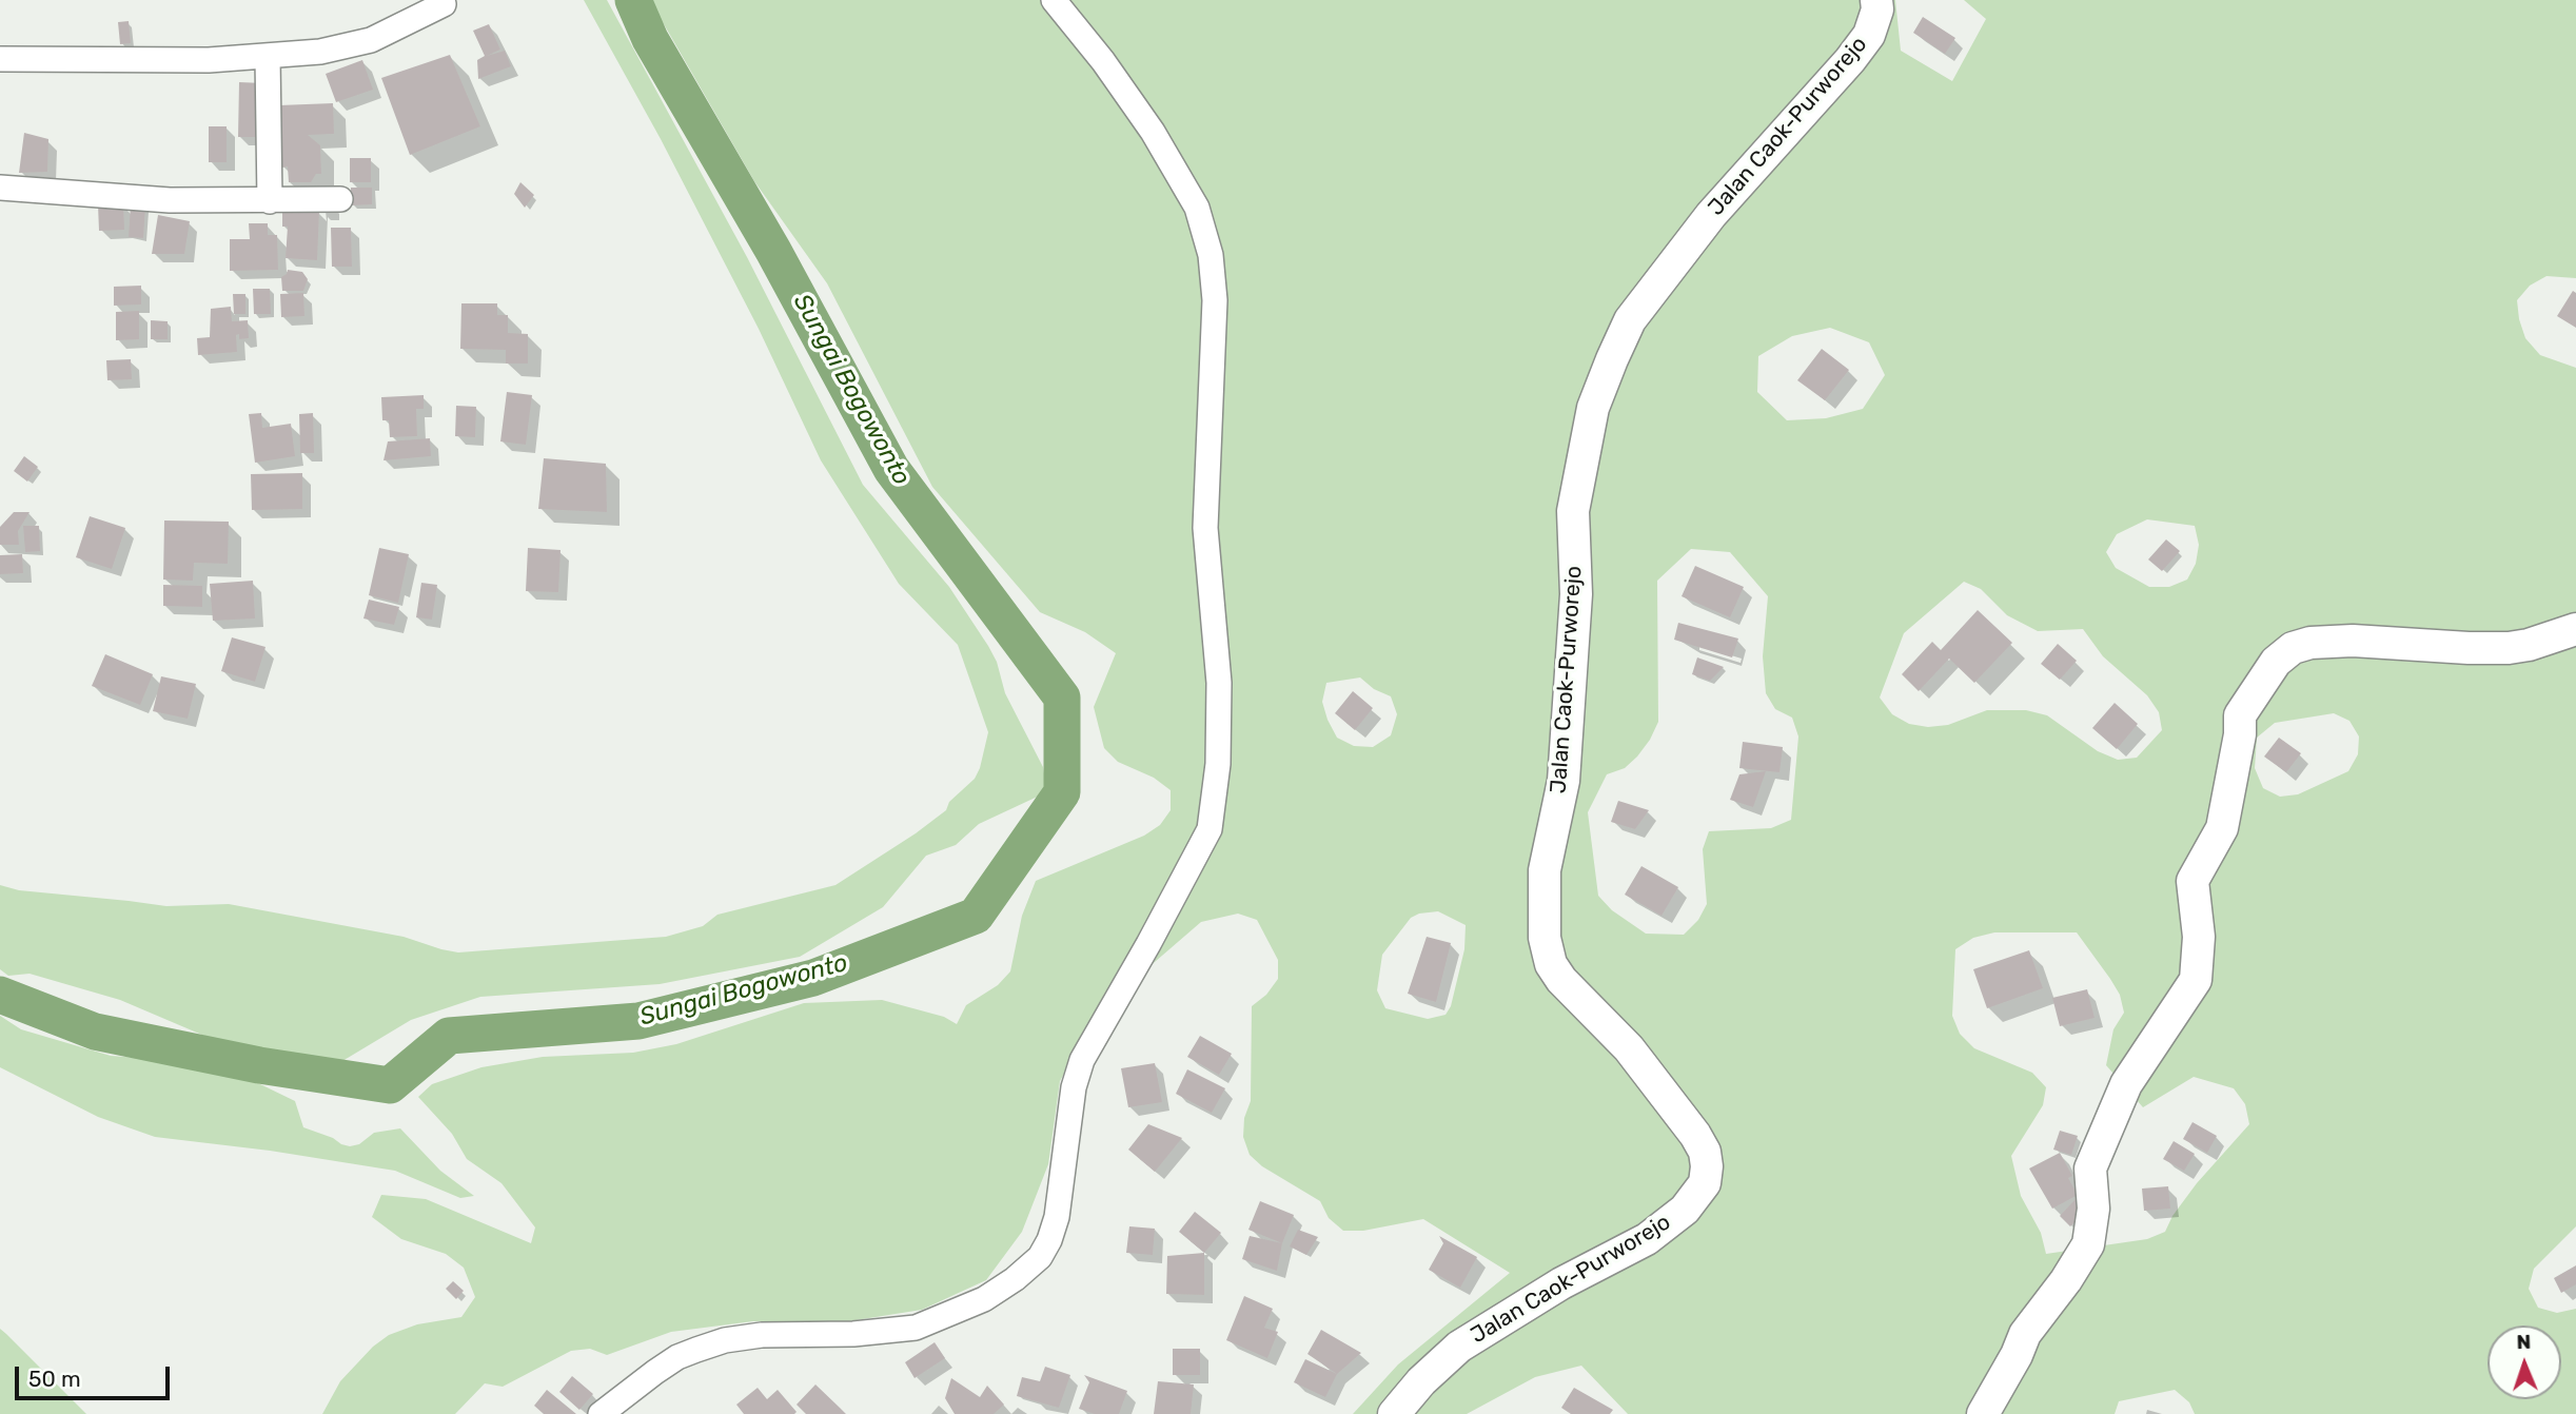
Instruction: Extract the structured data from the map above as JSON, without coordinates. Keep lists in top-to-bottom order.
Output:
{
  "streets": {
    "street": ["Jalan Caok-Purworejo"]
  },
  "water": ["Sungai Bogowonto"],
  "scale_bar": "50 m",
  "north": "top"
}
